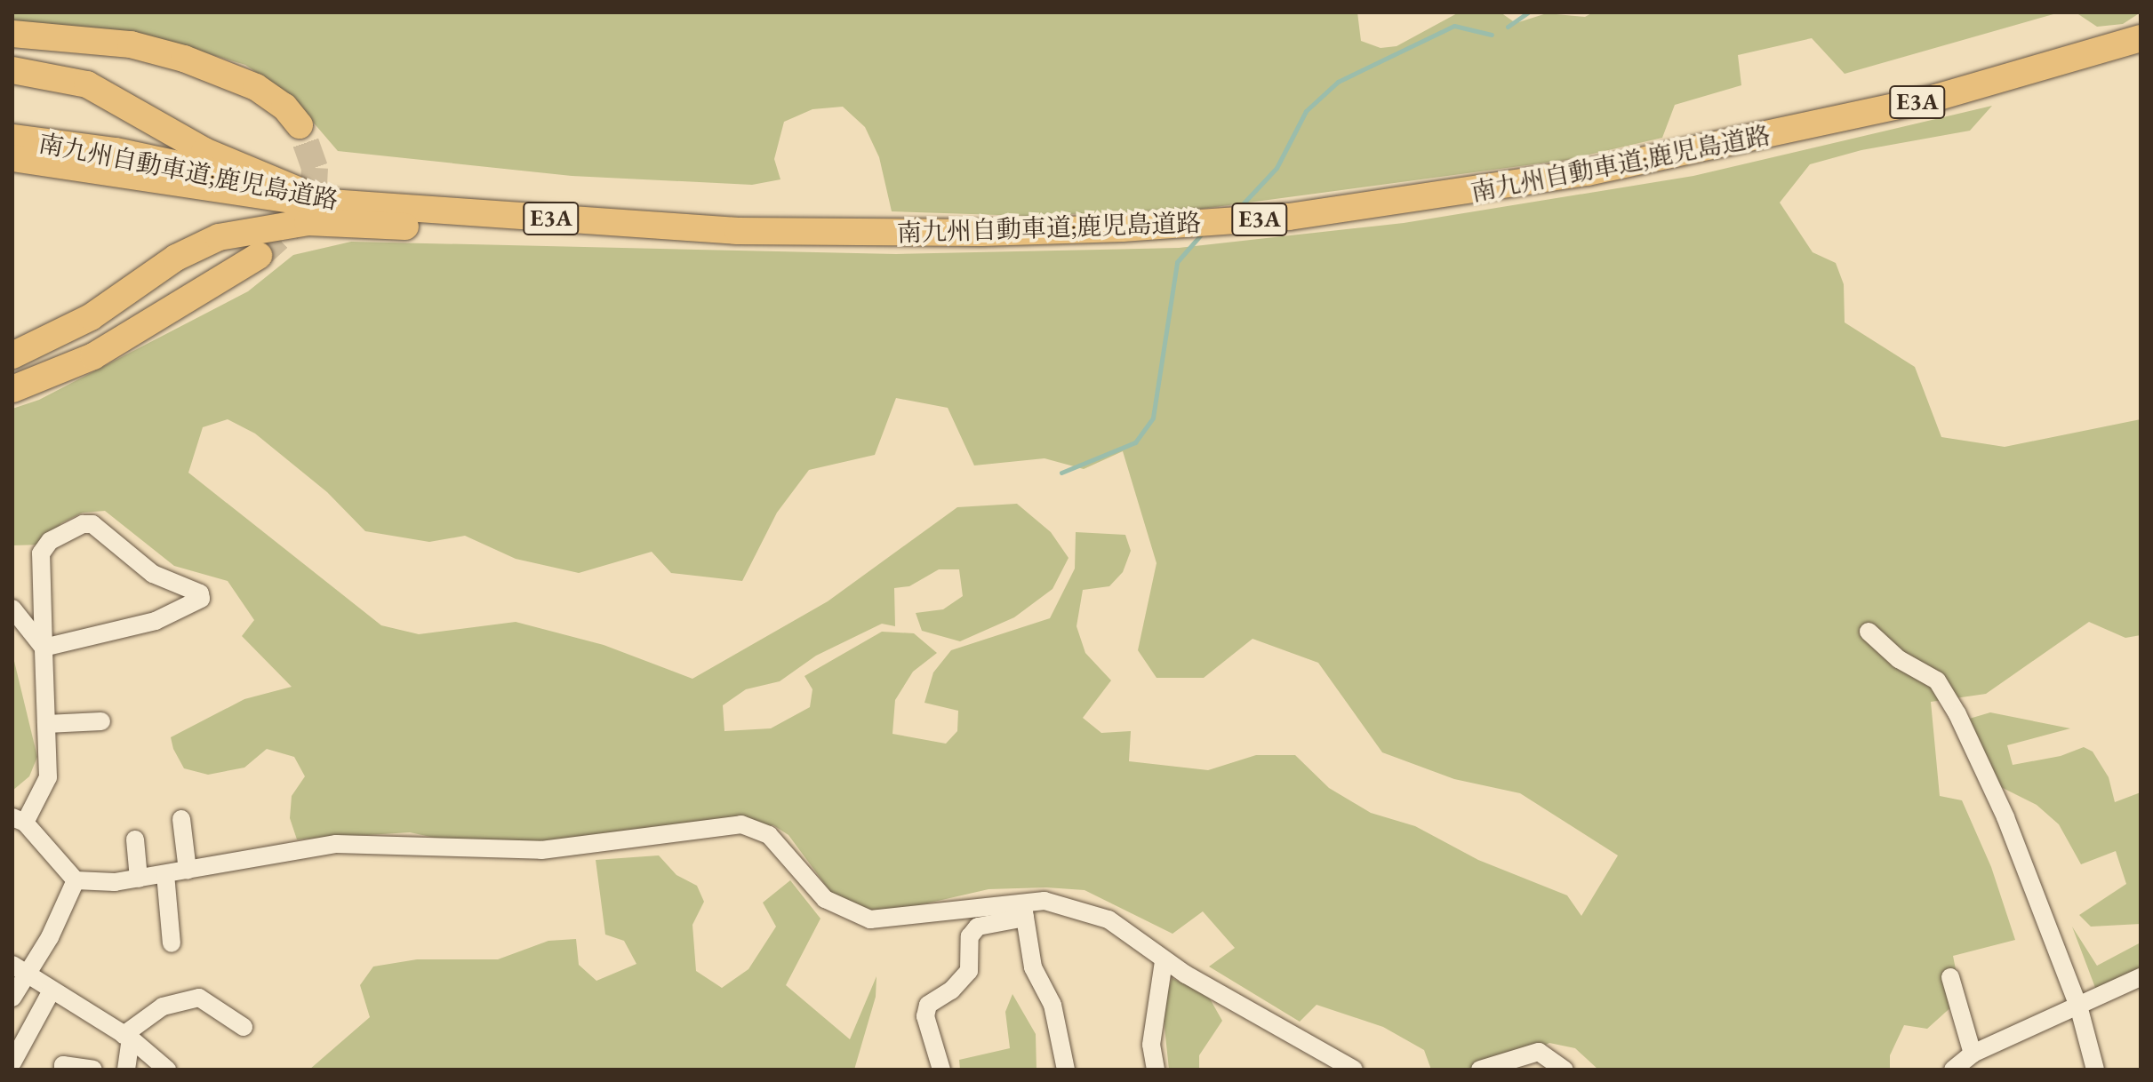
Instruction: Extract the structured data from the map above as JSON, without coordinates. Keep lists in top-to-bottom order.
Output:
{
  "streets": {
    "highway": ["E3A", "南九州自動車道;鹿児島道路"]
  }
}
